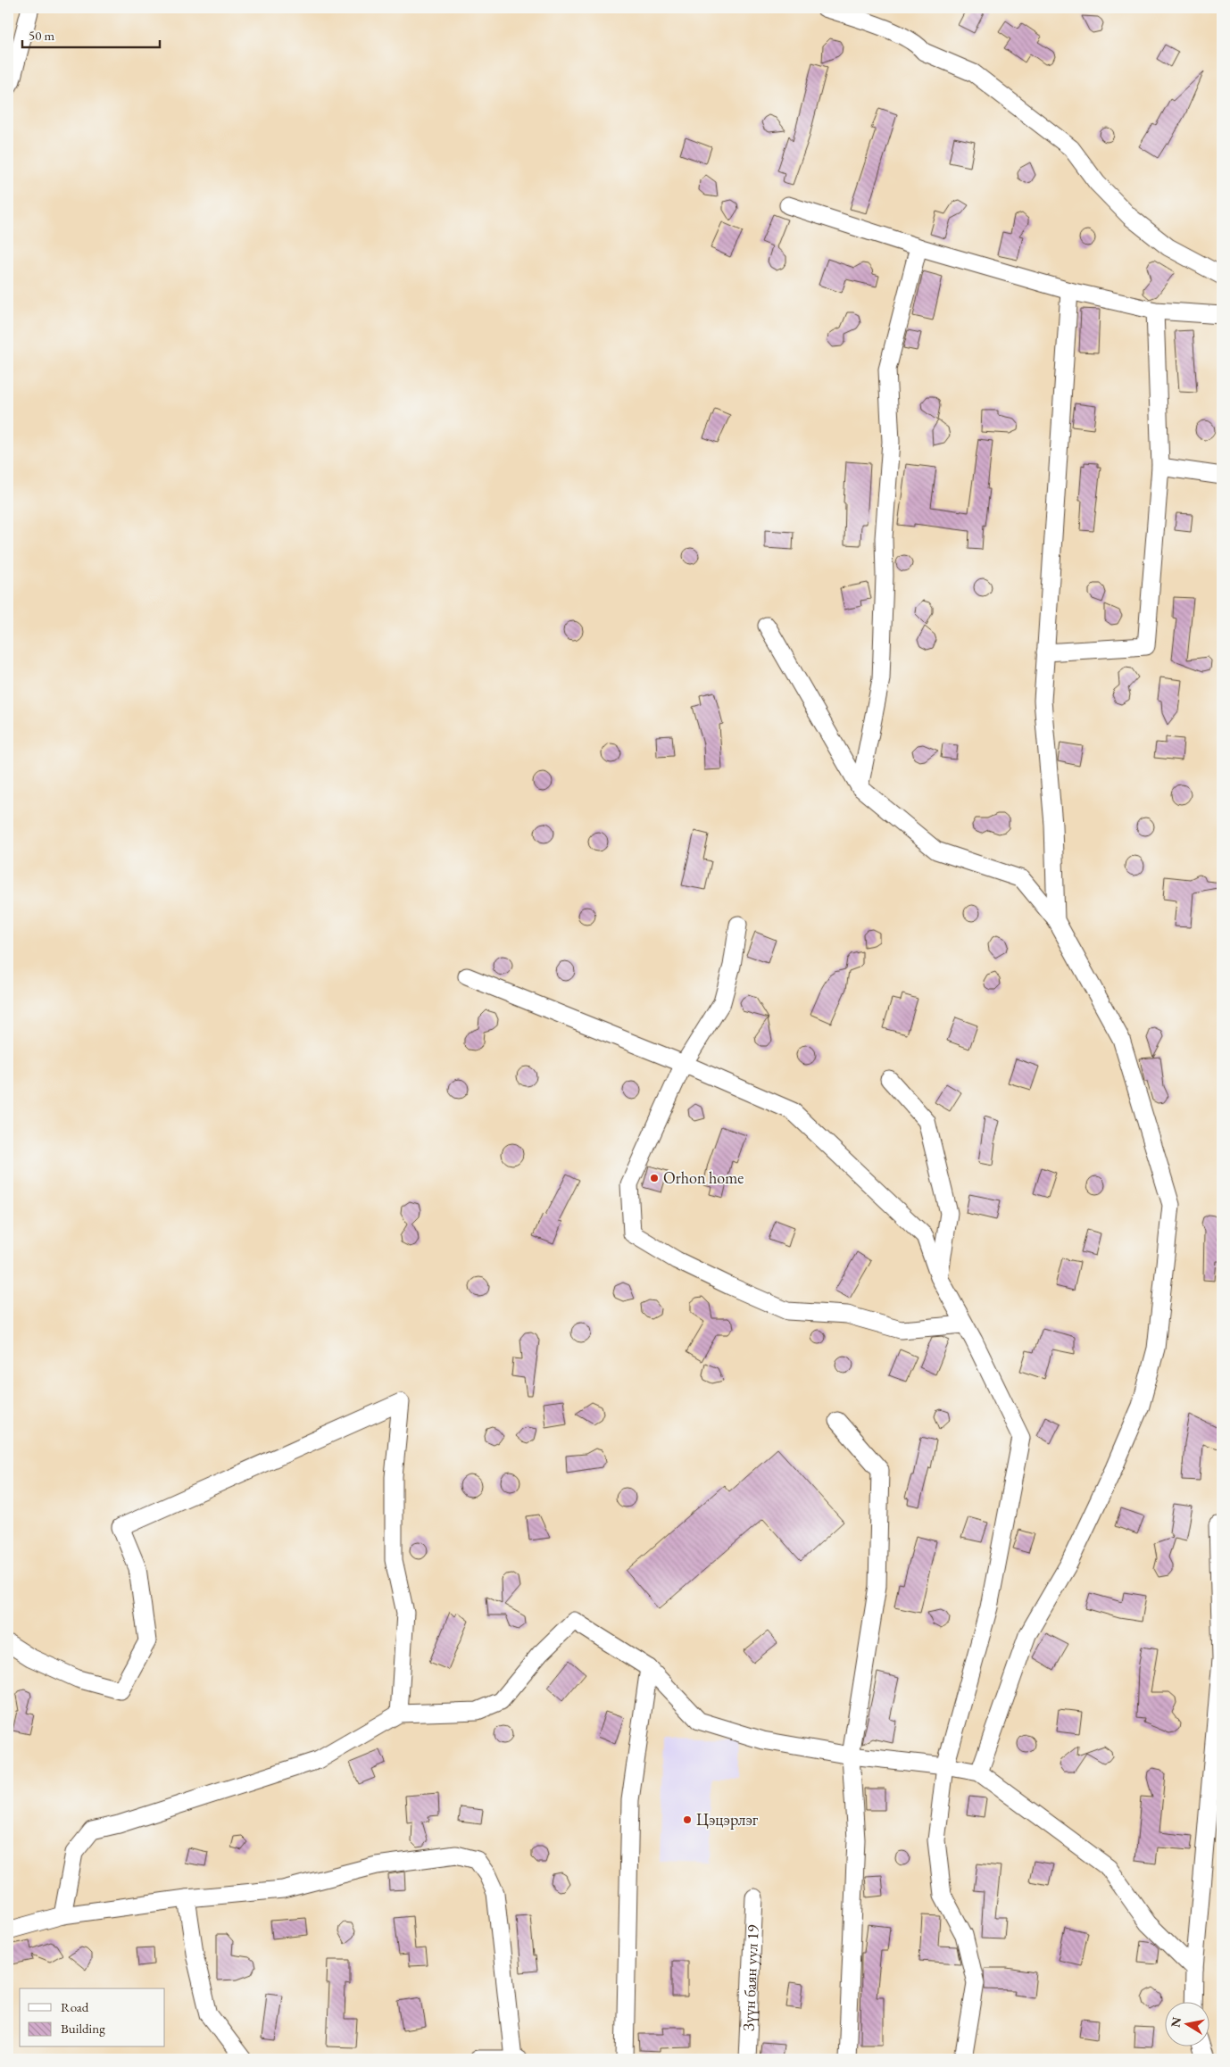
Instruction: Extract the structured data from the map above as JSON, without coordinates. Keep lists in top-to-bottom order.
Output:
{
  "streets": {
    "street": ["Зүүн баян уул 19"]
  },
  "places": ["Orhon home", "Цэцэрлэг"],
  "legend": ["Road", "Building"],
  "scale_bar": "50 m",
  "north": "left"
}
